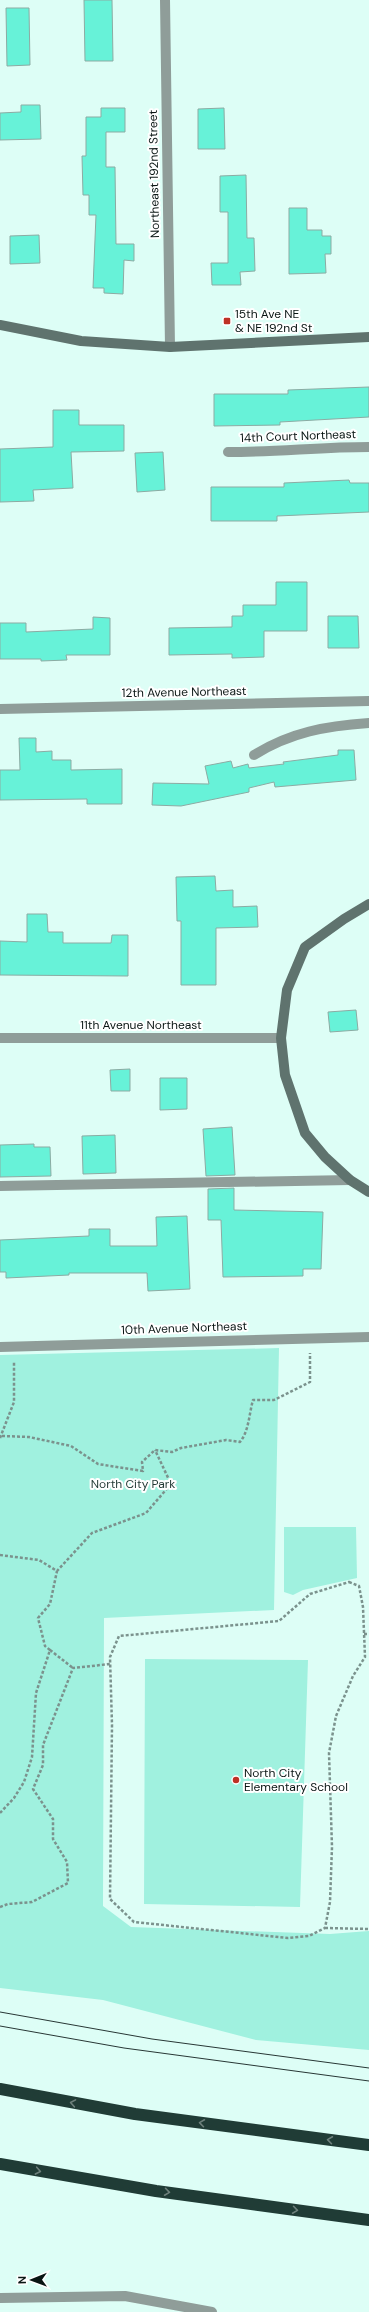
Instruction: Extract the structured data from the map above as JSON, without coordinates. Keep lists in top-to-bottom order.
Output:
{
  "streets": {
    "street": [
      "Northeast 192nd Street",
      "14th Court Northeast",
      "12th Avenue Northeast",
      "11th Avenue Northeast",
      "10th Avenue Northeast"
    ]
  },
  "parks": ["North City Park"],
  "places": {
    "transit": ["15th Ave NE & NE 192nd St"],
    "other": ["North City Elementary School"]
  },
  "north": "left"
}
